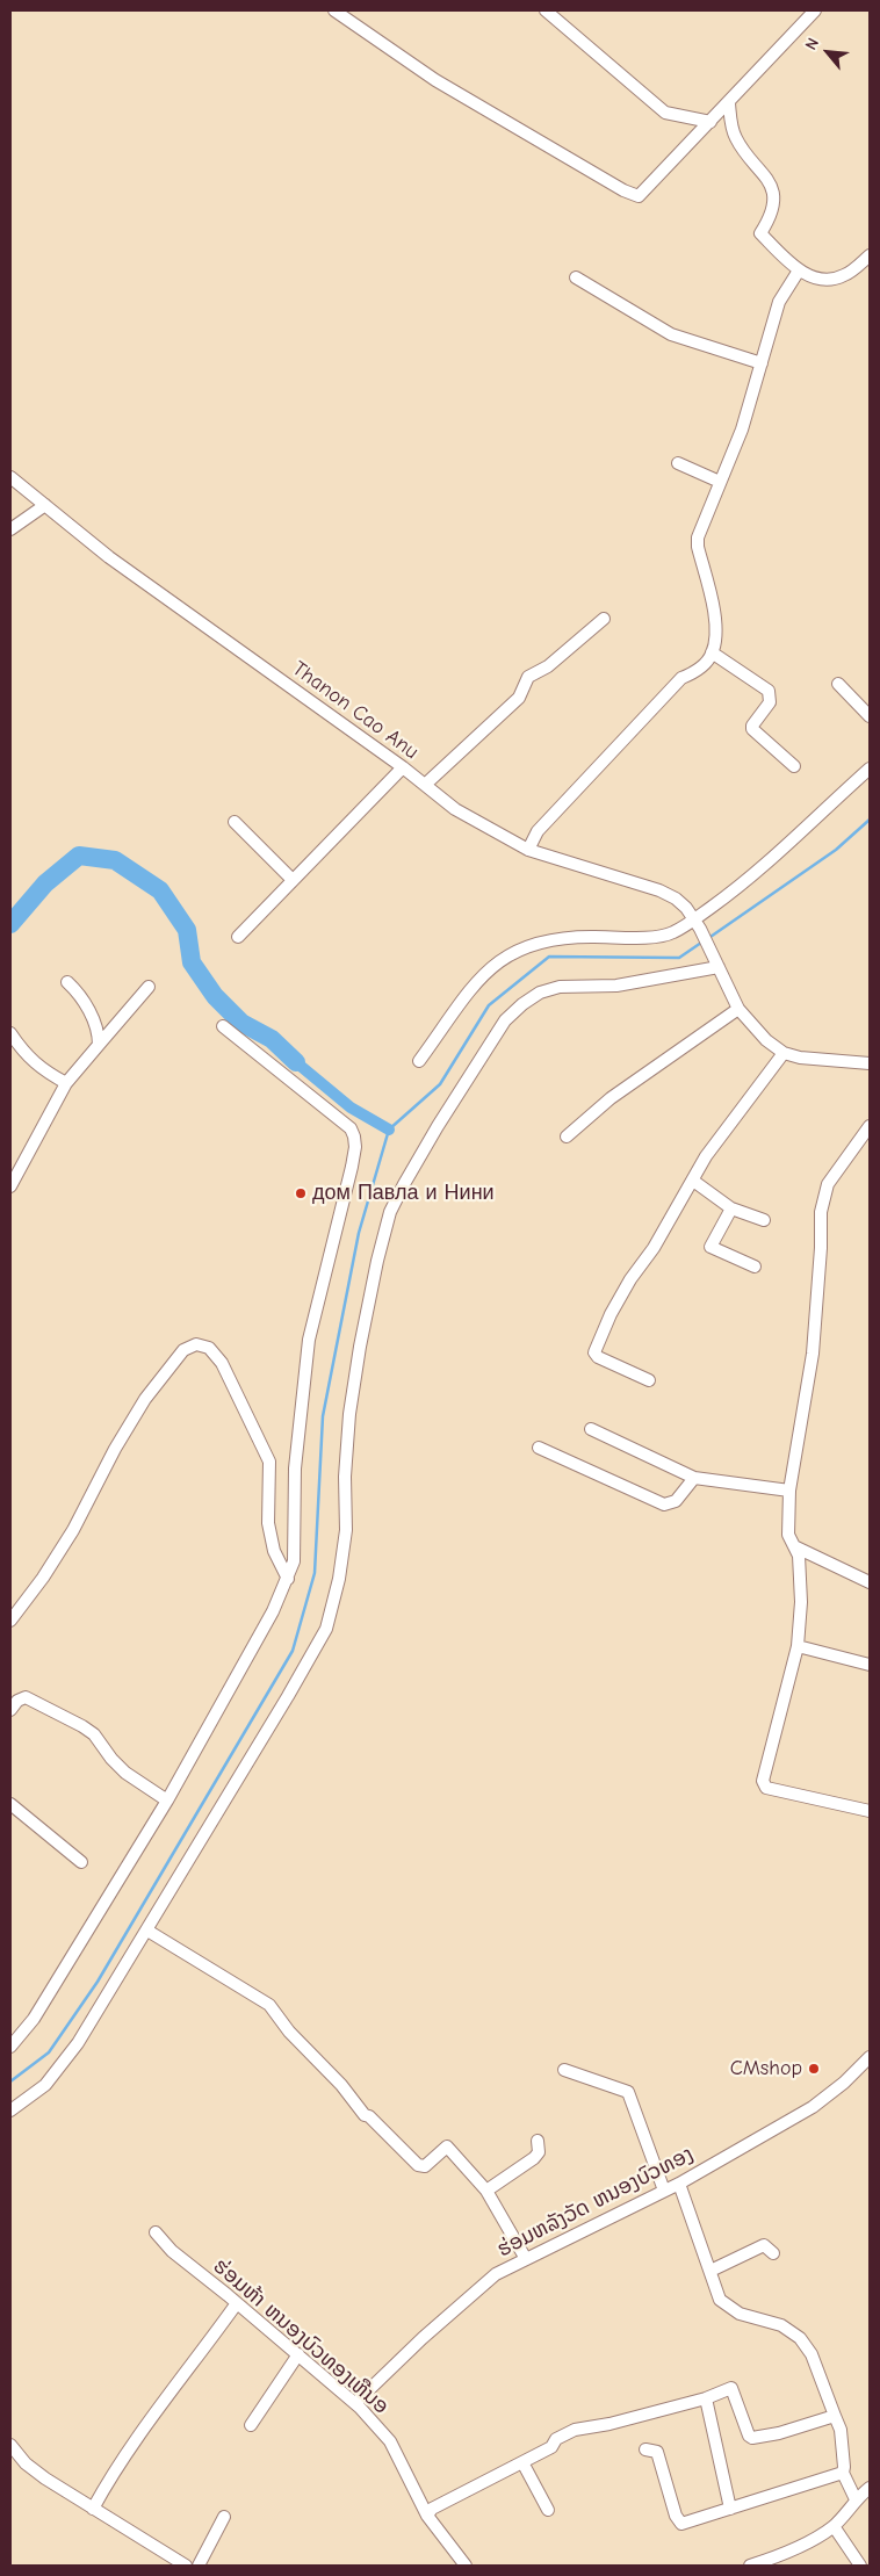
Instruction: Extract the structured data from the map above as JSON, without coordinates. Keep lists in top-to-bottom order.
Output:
{
  "streets": {
    "street": ["Thanon Cao Anu", "ຮ່ອມຫລັງວັດ ຫນອງບົວທອງ", "ຮ່ອມຫ້າ ຫນອງບົວທອງເຫືນອ"]
  },
  "crossings": [
    ["ຮ່ອມຫລັງວັດ ຫນອງບົວທອງ", "ຮ່ອມຫ້າ ຫນອງບົວທອງເຫືນອ"]
  ],
  "places": ["дом Павла и Нини", "CMshop"],
  "north": "top left"
}
